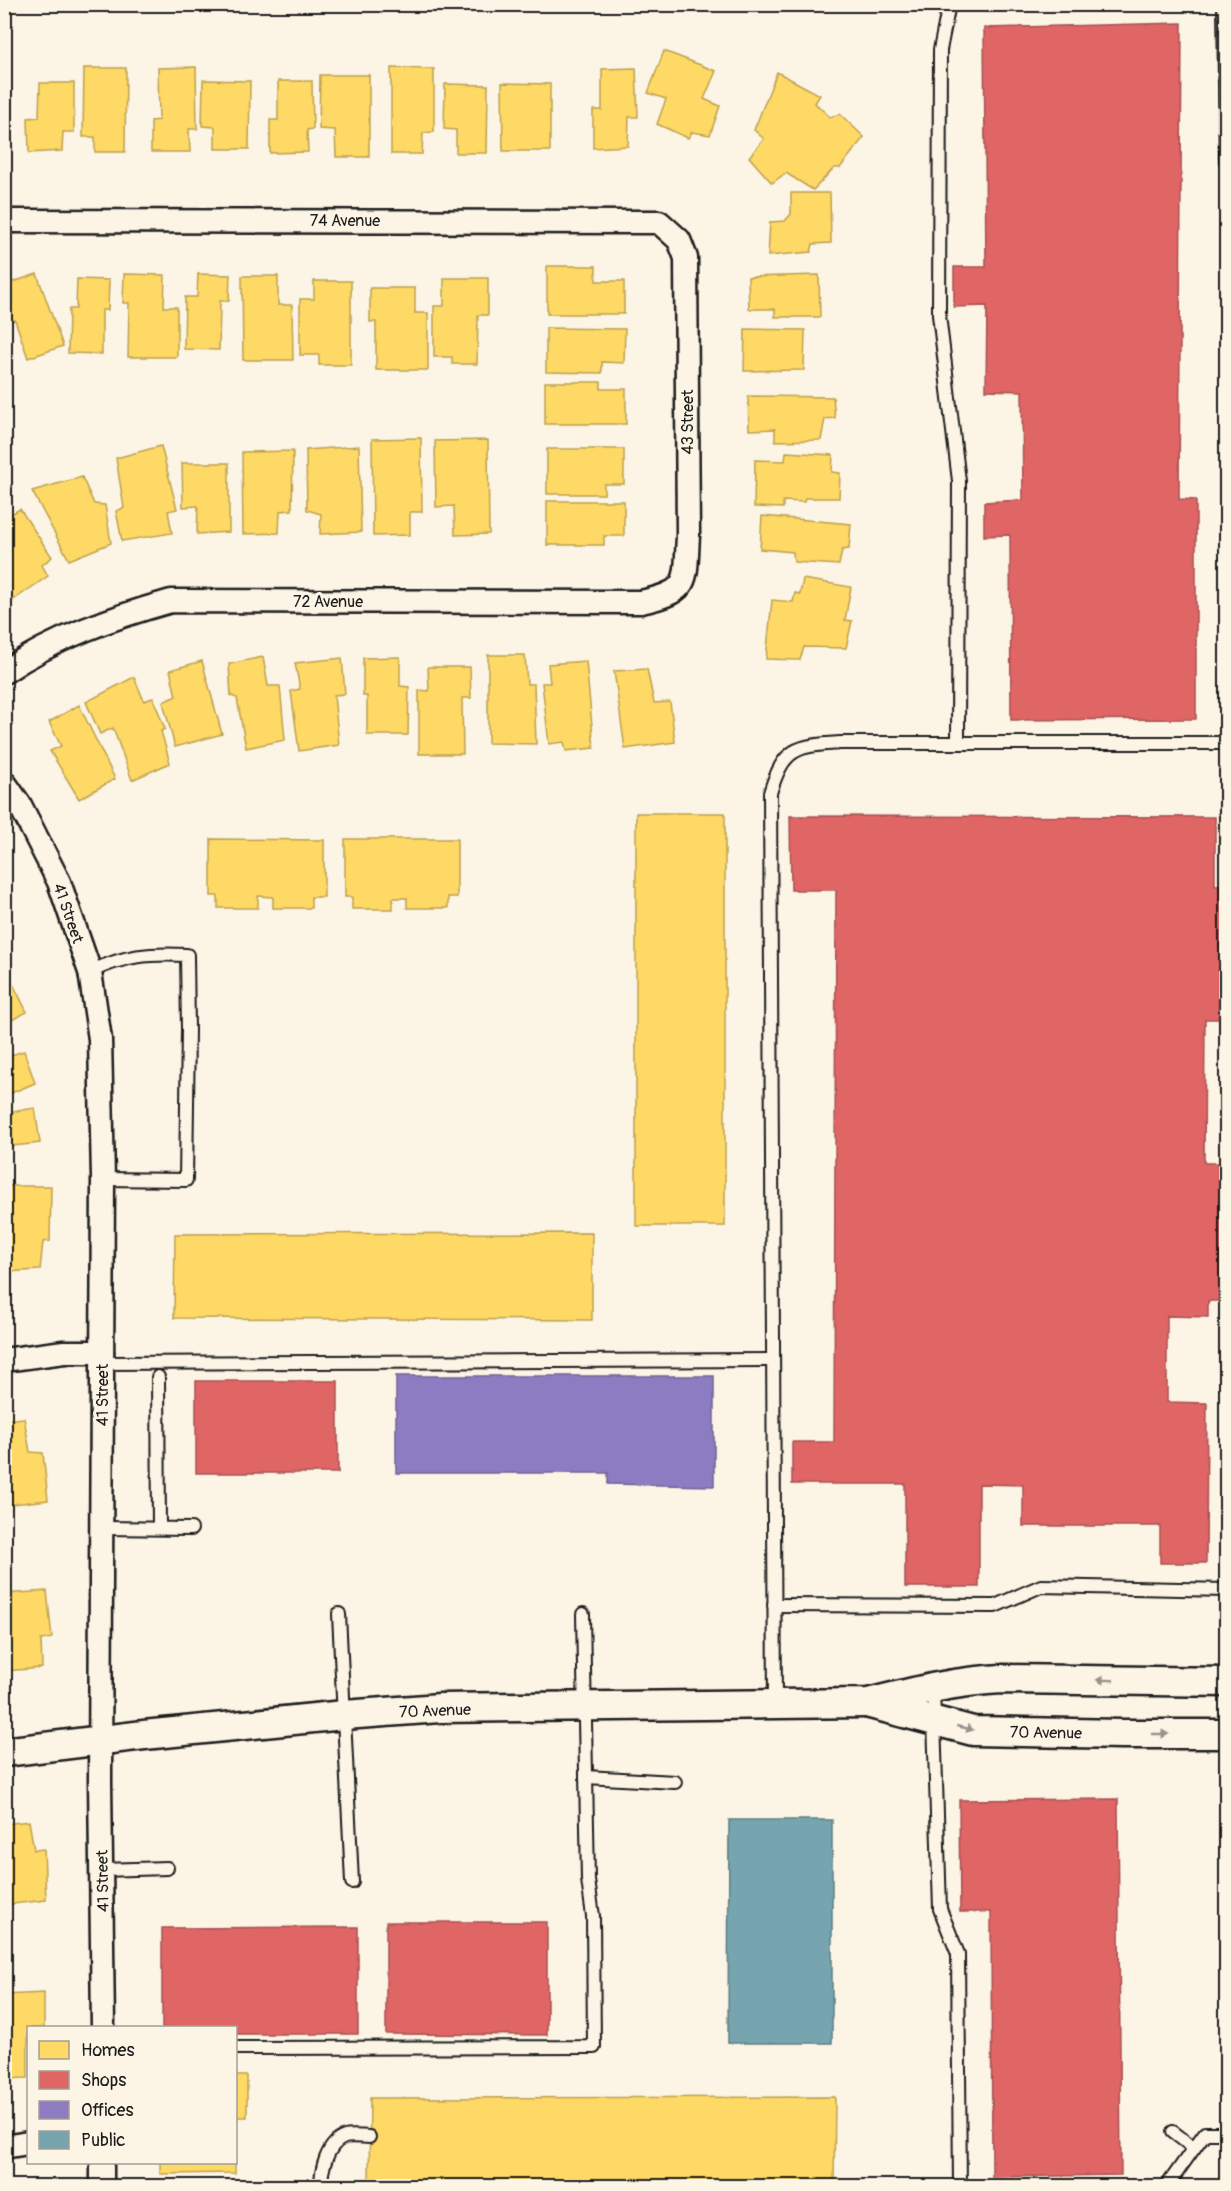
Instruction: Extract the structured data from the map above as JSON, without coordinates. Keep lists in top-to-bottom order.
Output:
{
  "streets": {
    "street": [
      "74 Avenue",
      "43 Street",
      "72 Avenue",
      "41 Street",
      "70 Avenue"
    ]
  },
  "crossings": [
    ["74 Avenue", "43 Street"],
    ["43 Street", "72 Avenue"],
    ["41 Street", "70 Avenue"]
  ],
  "legend": [
    "Homes",
    "Shops",
    "Offices",
    "Public"
  ]
}
